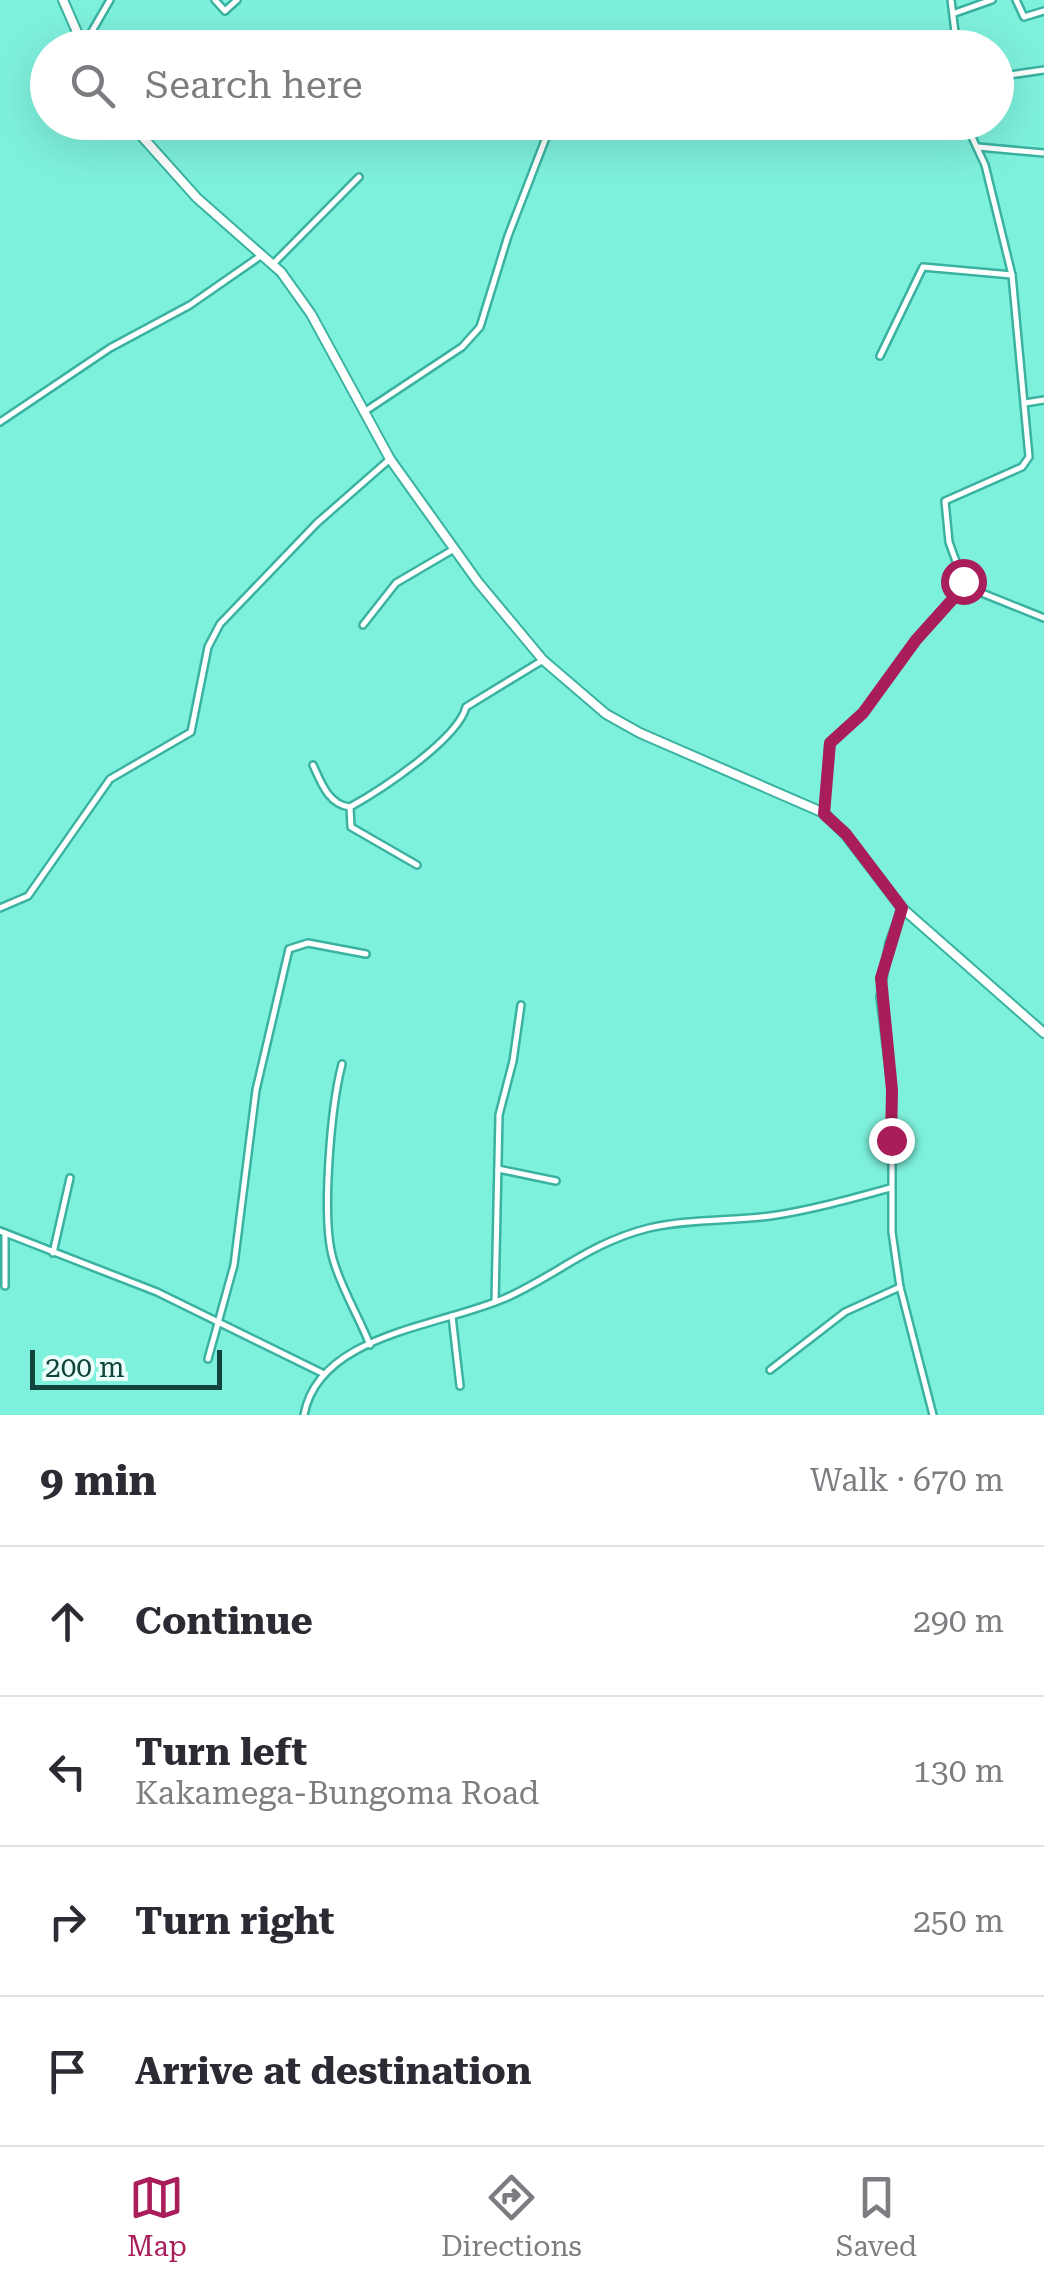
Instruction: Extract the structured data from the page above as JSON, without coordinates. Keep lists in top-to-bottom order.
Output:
{
  "scale_bar": "200 m",
  "page": {
    "search": "Search here",
    "scale": "200 m",
    "heading": ["9 min", "Walk · 670 m"],
    "list": [
      ["Continue", "290 m"],
      ["Turn left", "Kakamega-Bungoma Road", "130 m"],
      ["Turn right", "250 m"],
      "Arrive at destination"
    ],
    "nav": ["Map", "Directions", "Saved"]
  }
}
